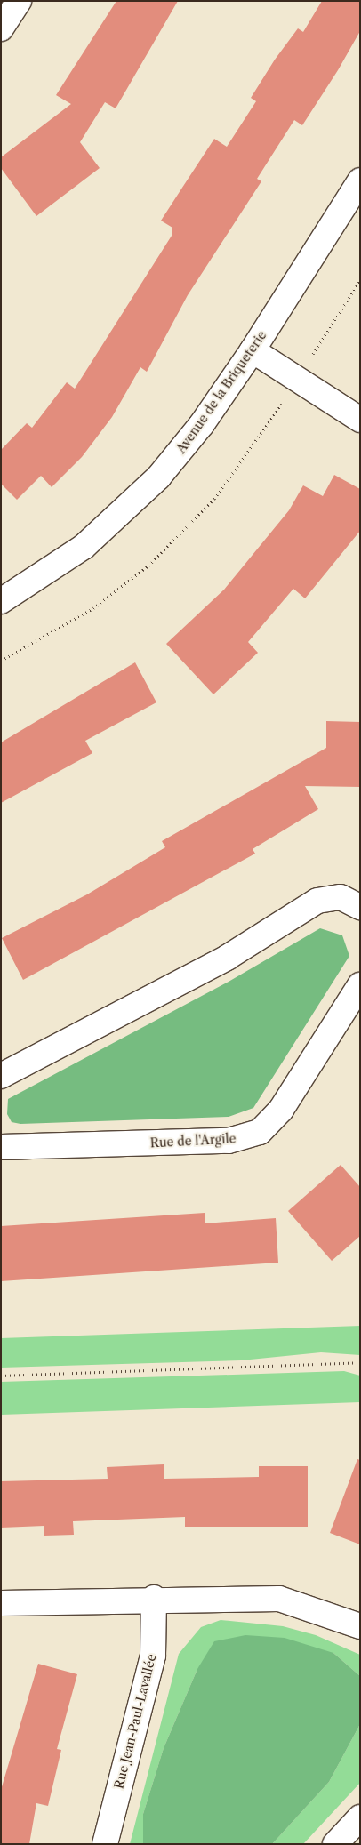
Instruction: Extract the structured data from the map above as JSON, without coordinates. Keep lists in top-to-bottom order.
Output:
{
  "streets": {
    "street": ["Avenue de la Briqueterie", "Rue de l'Argile", "Rue Jean-Paul-Lavallée"]
  }
}
